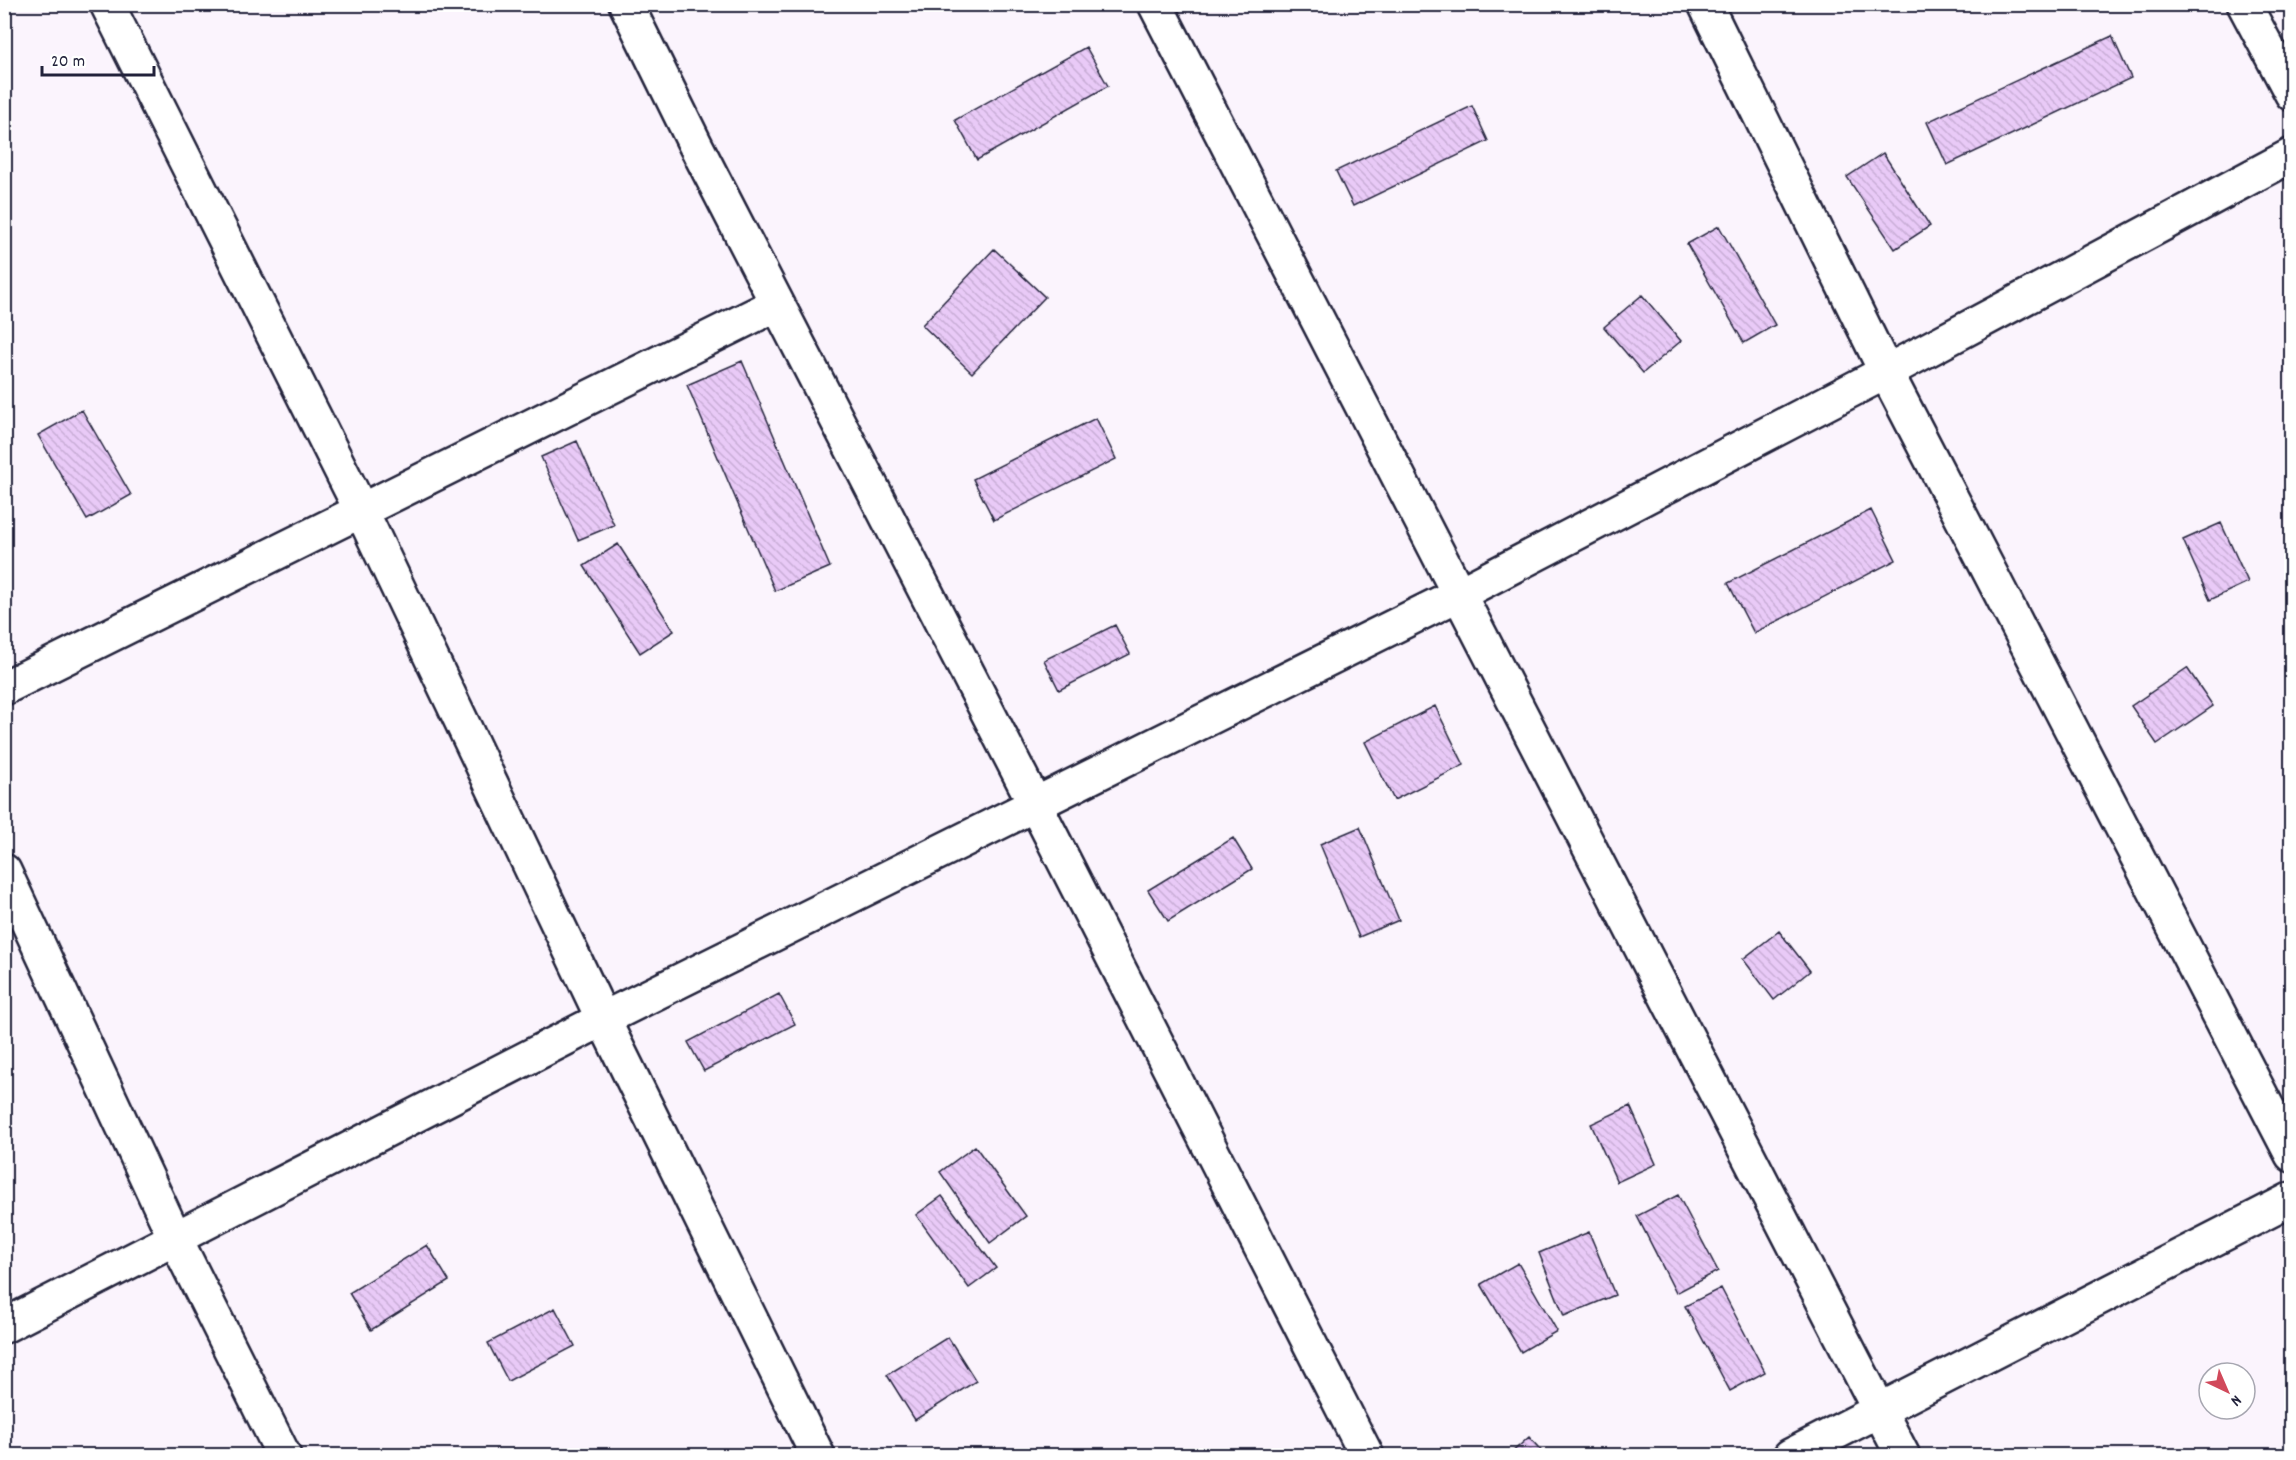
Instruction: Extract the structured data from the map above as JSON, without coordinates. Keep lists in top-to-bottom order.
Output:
{
  "scale_bar": "20 m",
  "north": "bottom right"
}
